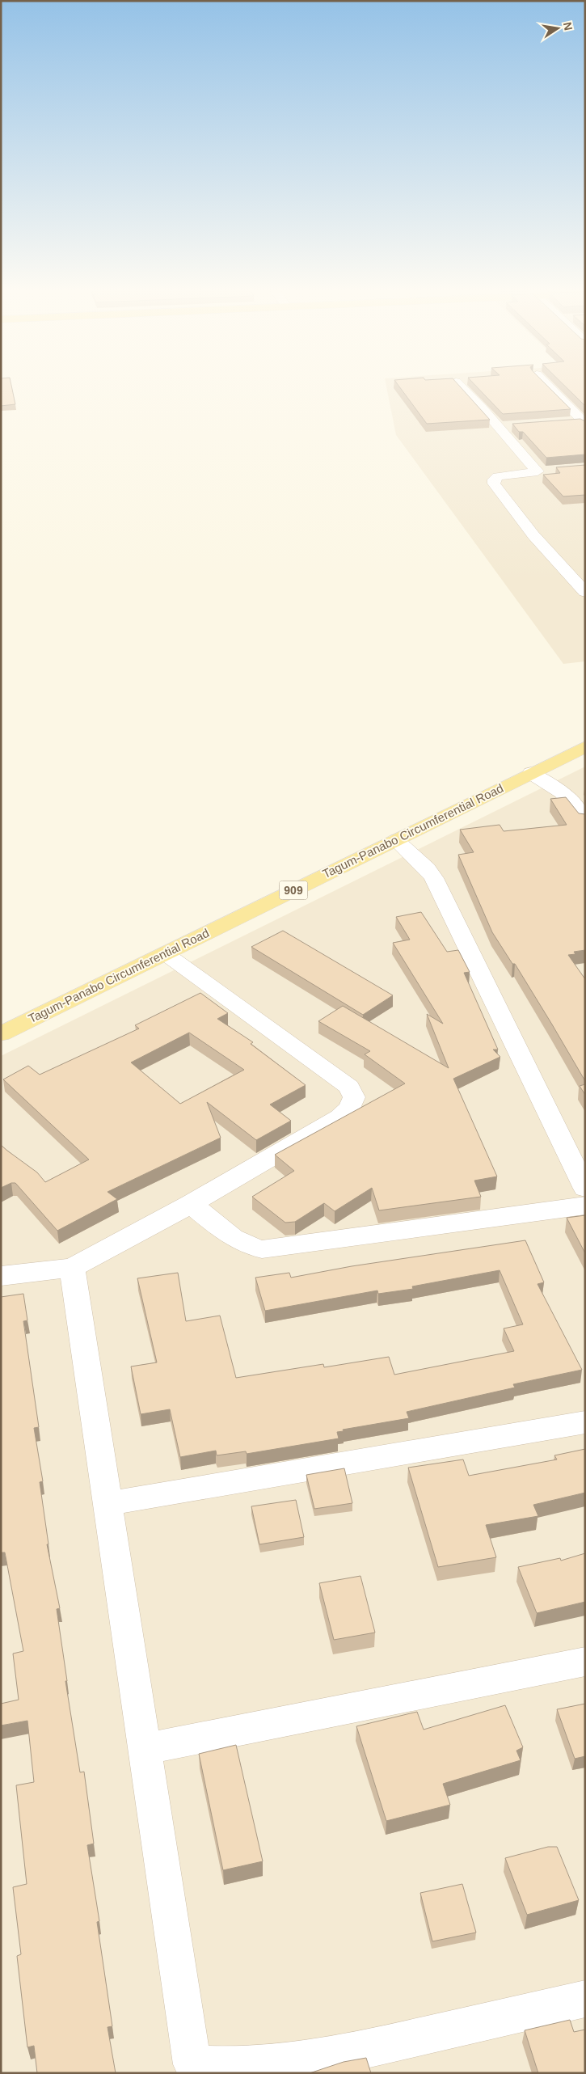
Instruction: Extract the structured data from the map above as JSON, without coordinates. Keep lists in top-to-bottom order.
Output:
{
  "streets": {
    "main road": ["Tagum-Panabo Circumferential Road", "909"]
  },
  "north": "right"
}
